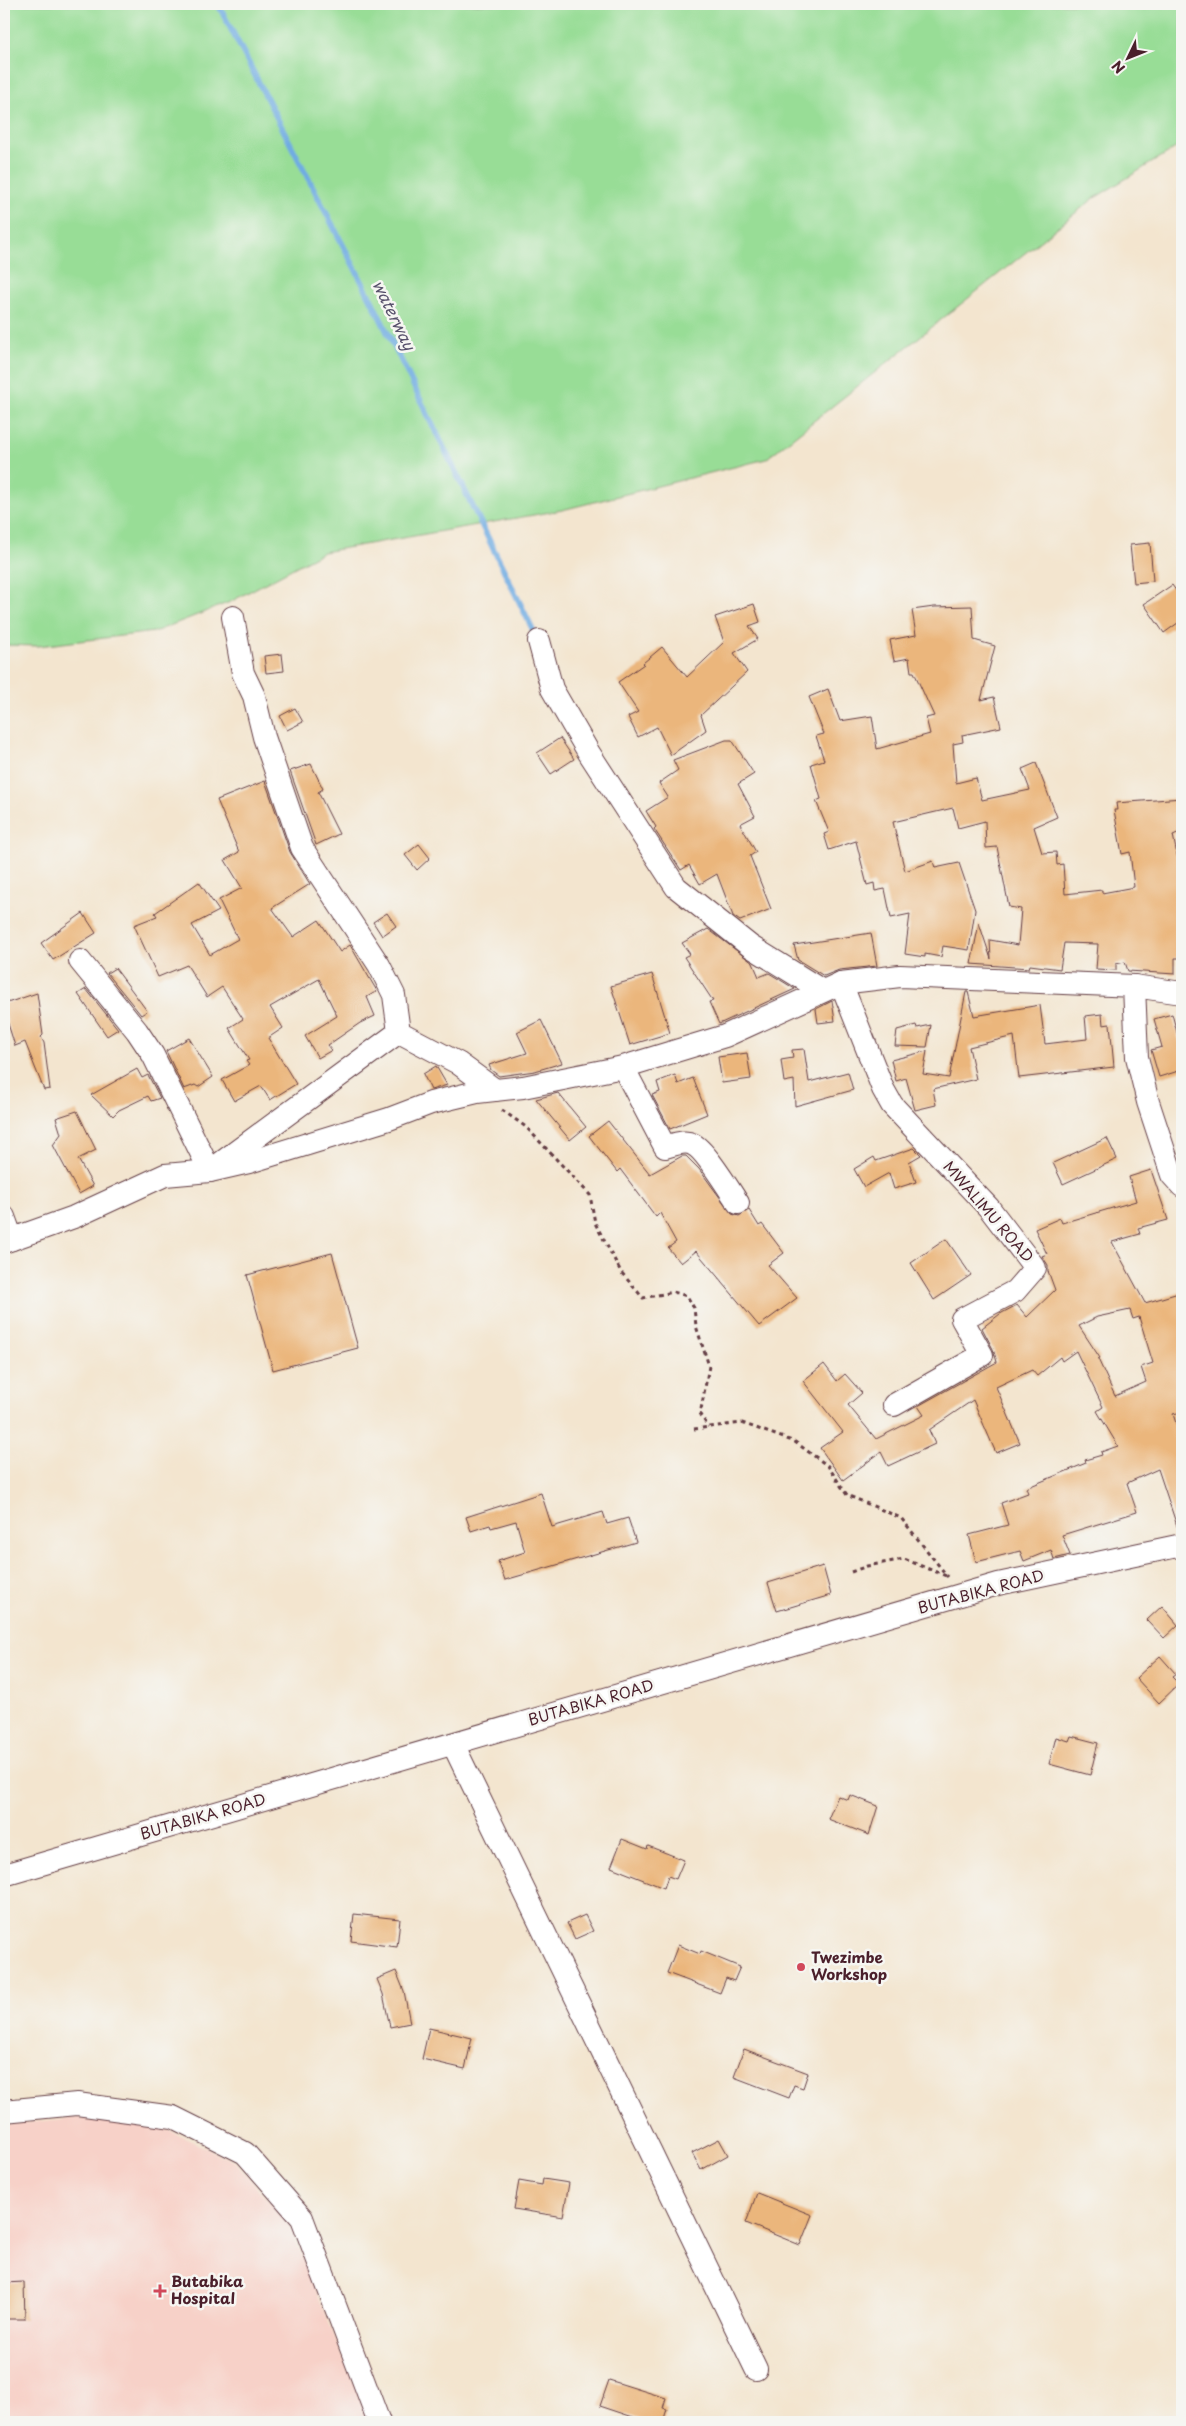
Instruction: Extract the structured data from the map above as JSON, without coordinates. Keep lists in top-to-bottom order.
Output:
{
  "streets": {
    "street": ["MWALIMU ROAD", "BUTABIKA ROAD"]
  },
  "water": ["waterway"],
  "places": {
    "other": ["Twezimbe Workshop"],
    "health": ["Butabika Hospital"]
  },
  "north": "bottom left"
}
